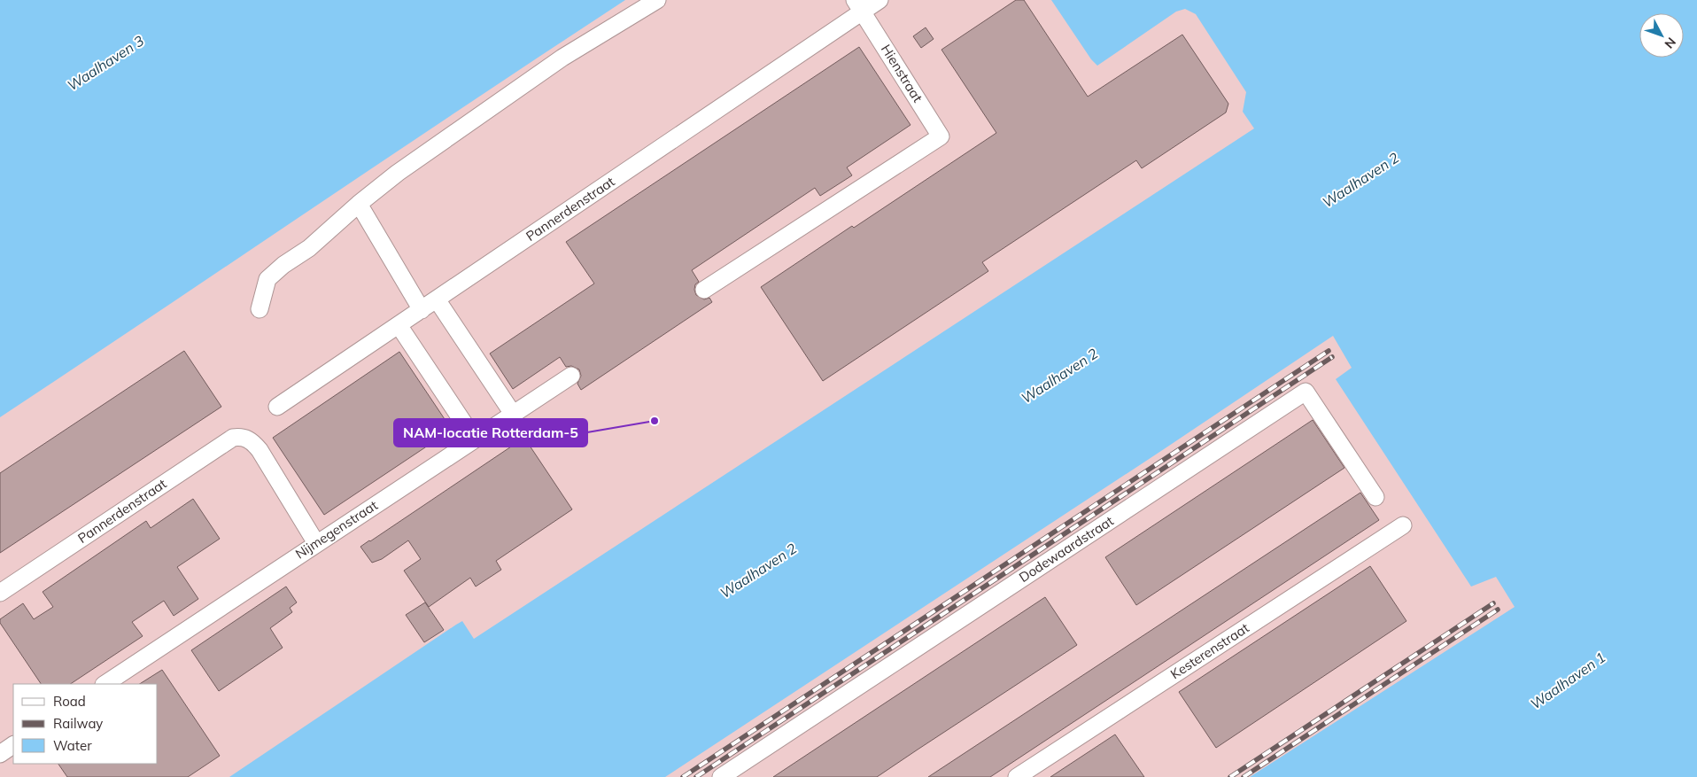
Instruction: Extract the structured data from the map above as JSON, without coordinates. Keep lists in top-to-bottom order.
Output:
{
  "streets": {
    "street": [
      "Hienstraat",
      "Pannerdenstraat",
      "Nijmegenstraat",
      "Dodewaardstraat",
      "Kesterenstraat"
    ]
  },
  "crossings": [
    ["Hienstraat", "Pannerdenstraat"],
    ["Pannerdenstraat", "Nijmegenstraat"]
  ],
  "water": ["Waalhaven 3", "Waalhaven 2", "Waalhaven 1"],
  "places": ["NAM-locatie Rotterdam-5"],
  "legend": ["Road", "Railway", "Water"],
  "north": "bottom right"
}
